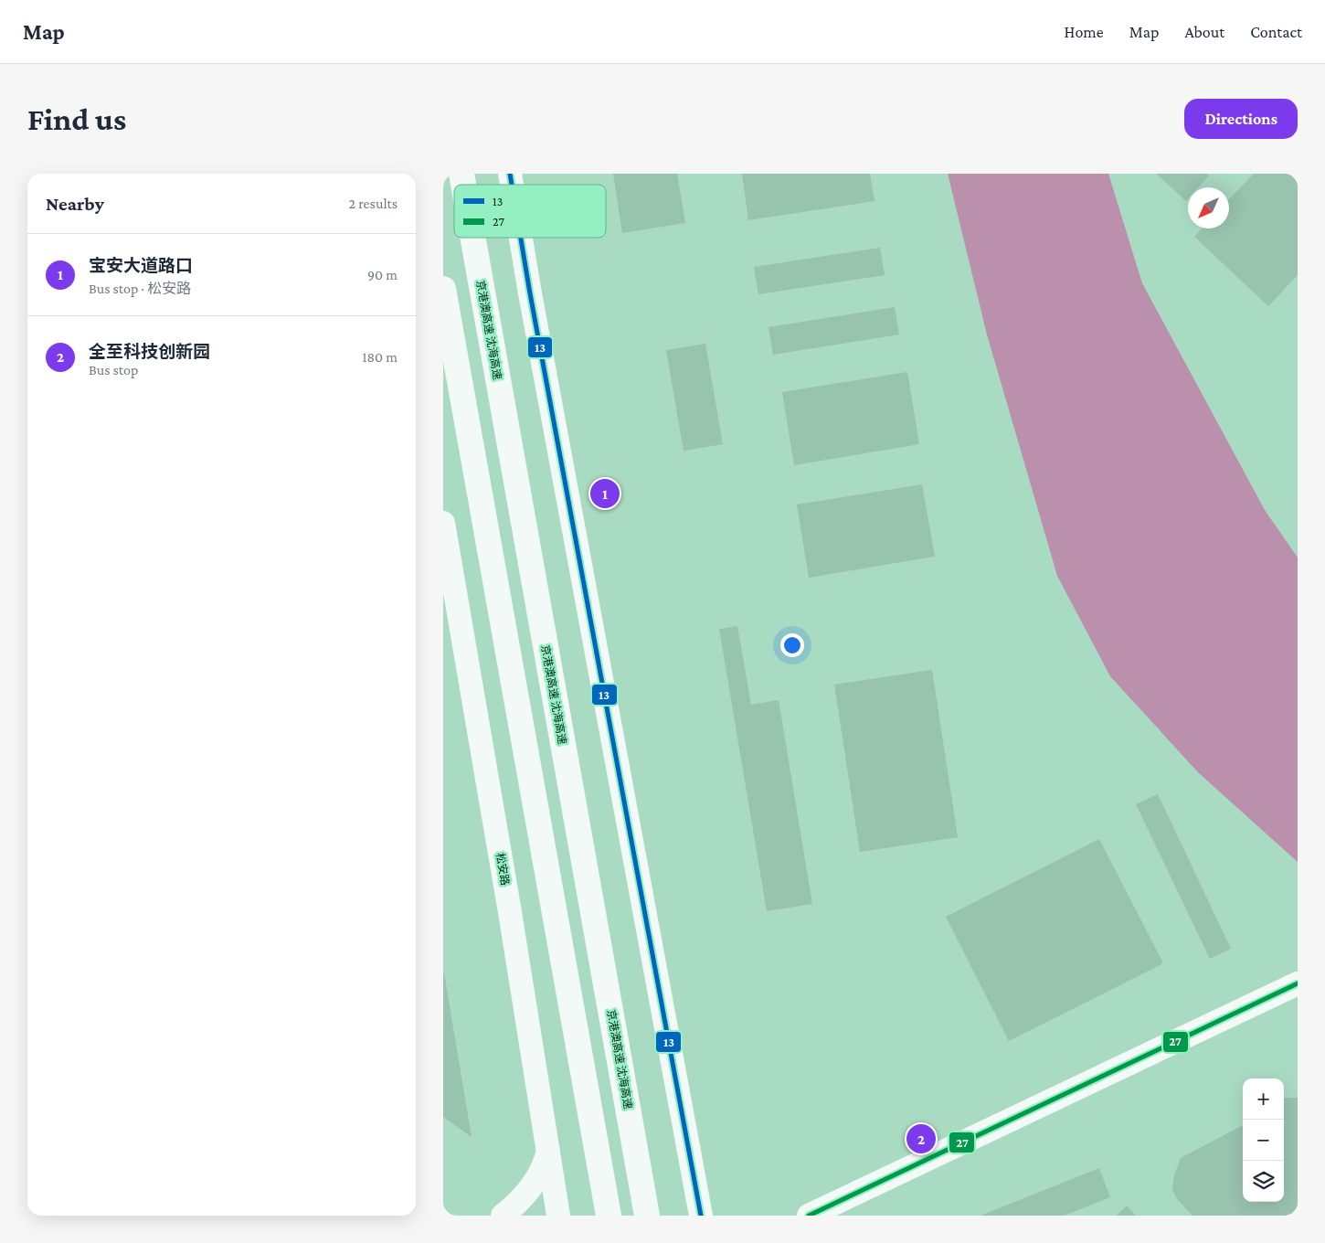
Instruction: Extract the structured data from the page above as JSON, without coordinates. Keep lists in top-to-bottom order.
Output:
{
  "streets": {
    "highway": ["京港澳高速 沈海高速"],
    "main road": ["松安路"]
  },
  "lines": ["transit line 13", "transit line 27"],
  "legend": ["13", "27"],
  "north": "bottom left",
  "page": {
    "header": "Map",
    "nav": [
      "Home",
      "Map",
      "About",
      "Contact"
    ],
    "buttons": "Directions",
    "title": "Find us",
    "heading": ["Nearby", "2 results"],
    "list": [
      {
        "mark": "1",
        "name": "宝安大道路口",
        "note": "Bus stop · 松安路",
        "value": "90 m"
      },
      {
        "mark": "2",
        "name": "全至科技创新园",
        "note": "Bus stop",
        "value": "180 m"
      }
    ],
    "pins": ["1", "2"],
    "map_buttons": ["+", "−"]
  }
}
